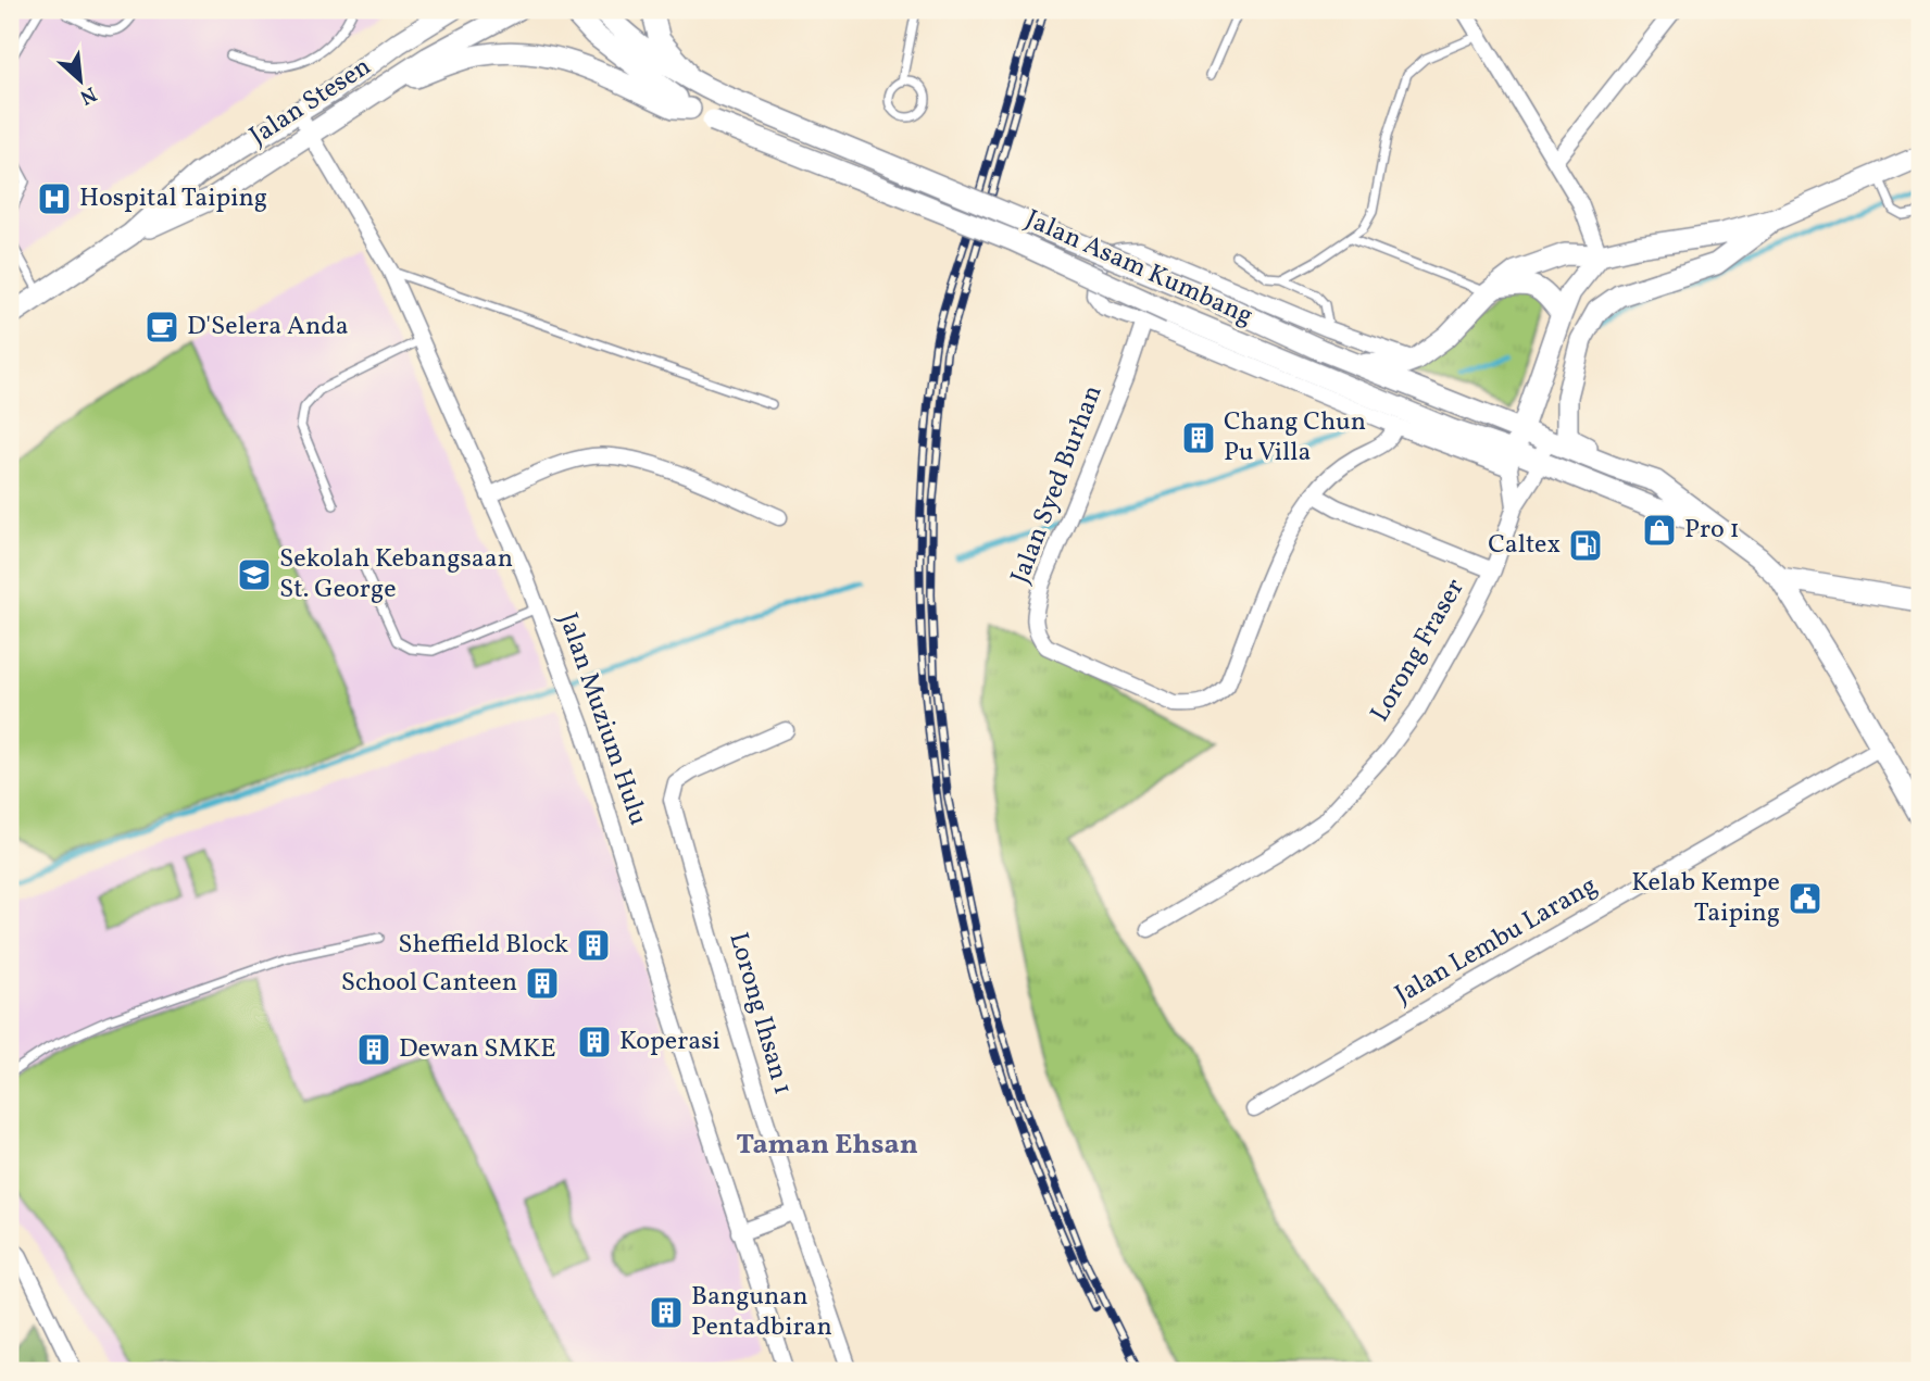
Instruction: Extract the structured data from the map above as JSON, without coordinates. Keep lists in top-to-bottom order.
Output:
{
  "streets": {
    "main road": ["Jalan Stesen", "Jalan Asam Kumbang"],
    "street": [
      "Jalan Syed Burhan",
      "Lorong Fraser",
      "Jalan Muzium Hulu",
      "Jalan Lembu Larang",
      "Lorong Ihsan 1"
    ]
  },
  "crossings": [
    ["Jalan Stesen", "Jalan Muzium Hulu"],
    ["Jalan Asam Kumbang", "Lorong Fraser"],
    ["Jalan Asam Kumbang", "Jalan Lembu Larang"]
  ],
  "districts": ["Taman Ehsan"],
  "places": {
    "hospital": ["Hospital Taiping"],
    "cafe": ["D'Selera Anda"],
    "building": [
      "Chang Chun Pu Villa",
      "Sheffield Block",
      "School Canteen",
      "Koperasi",
      "Dewan SMKE",
      "Bangunan Pentadbiran"
    ],
    "shop": ["Pro 1"],
    "fuel station": ["Caltex"],
    "school or university": ["Sekolah Kebangsaan St. George"],
    "public building": ["Kelab Kempe Taiping"]
  },
  "north": "bottom right"
}
